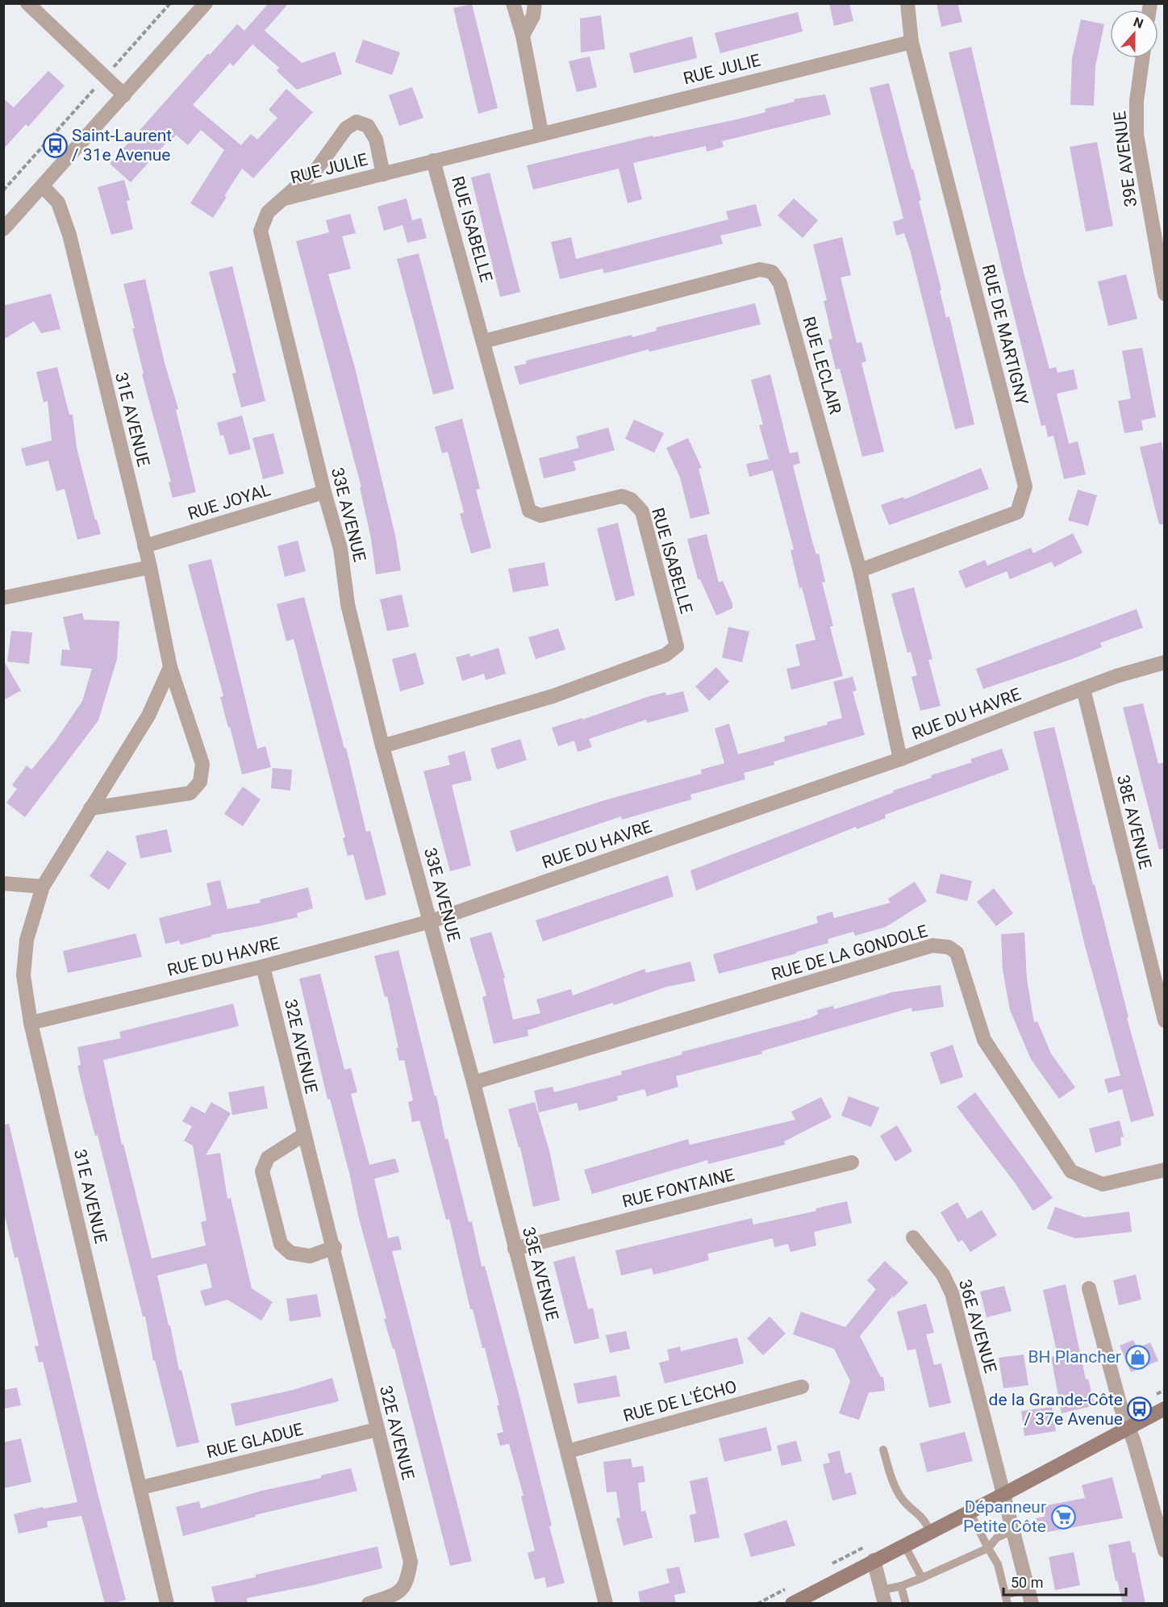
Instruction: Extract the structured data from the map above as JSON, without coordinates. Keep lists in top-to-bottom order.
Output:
{
  "streets": {
    "street": [
      "RUE JULIE",
      "39E AVENUE",
      "RUE ISABELLE",
      "RUE DE MARTIGNY",
      "RUE LECLAIR",
      "31E AVENUE",
      "RUE JOYAL",
      "33E AVENUE",
      "RUE DU HAVRE",
      "38E AVENUE",
      "RUE DE LA GONDOLE",
      "32E AVENUE",
      "RUE FONTAINE",
      "36E AVENUE",
      "RUE DE L'ÉCHO",
      "RUE GLADUE"
    ]
  },
  "crossings": [
    ["RUE JULIE", "RUE ISABELLE"],
    ["RUE JULIE", "RUE DE MARTIGNY"],
    ["RUE JULIE", "33E AVENUE"],
    ["RUE ISABELLE", "RUE LECLAIR"],
    ["RUE ISABELLE", "33E AVENUE"],
    ["RUE DE MARTIGNY", "RUE LECLAIR"],
    ["RUE LECLAIR", "RUE DU HAVRE"],
    ["31E AVENUE", "RUE JOYAL"],
    ["31E AVENUE", "RUE DU HAVRE"],
    ["31E AVENUE", "RUE GLADUE"],
    ["RUE JOYAL", "33E AVENUE"],
    ["33E AVENUE", "RUE DU HAVRE"],
    ["33E AVENUE", "RUE DE LA GONDOLE"],
    ["33E AVENUE", "RUE FONTAINE"],
    ["33E AVENUE", "RUE DE L'ÉCHO"],
    ["RUE DU HAVRE", "38E AVENUE"],
    ["RUE DU HAVRE", "32E AVENUE"],
    ["32E AVENUE", "RUE GLADUE"]
  ],
  "places": {
    "bus stop": ["Saint-Laurent / 31e Avenue", "de la Grande-Côte / 37e Avenue"],
    "shop": ["BH Plancher"],
    "supermarket": ["Dépanneur Petite Côte"]
  },
  "scale_bar": "50 m",
  "north": "top"
}
